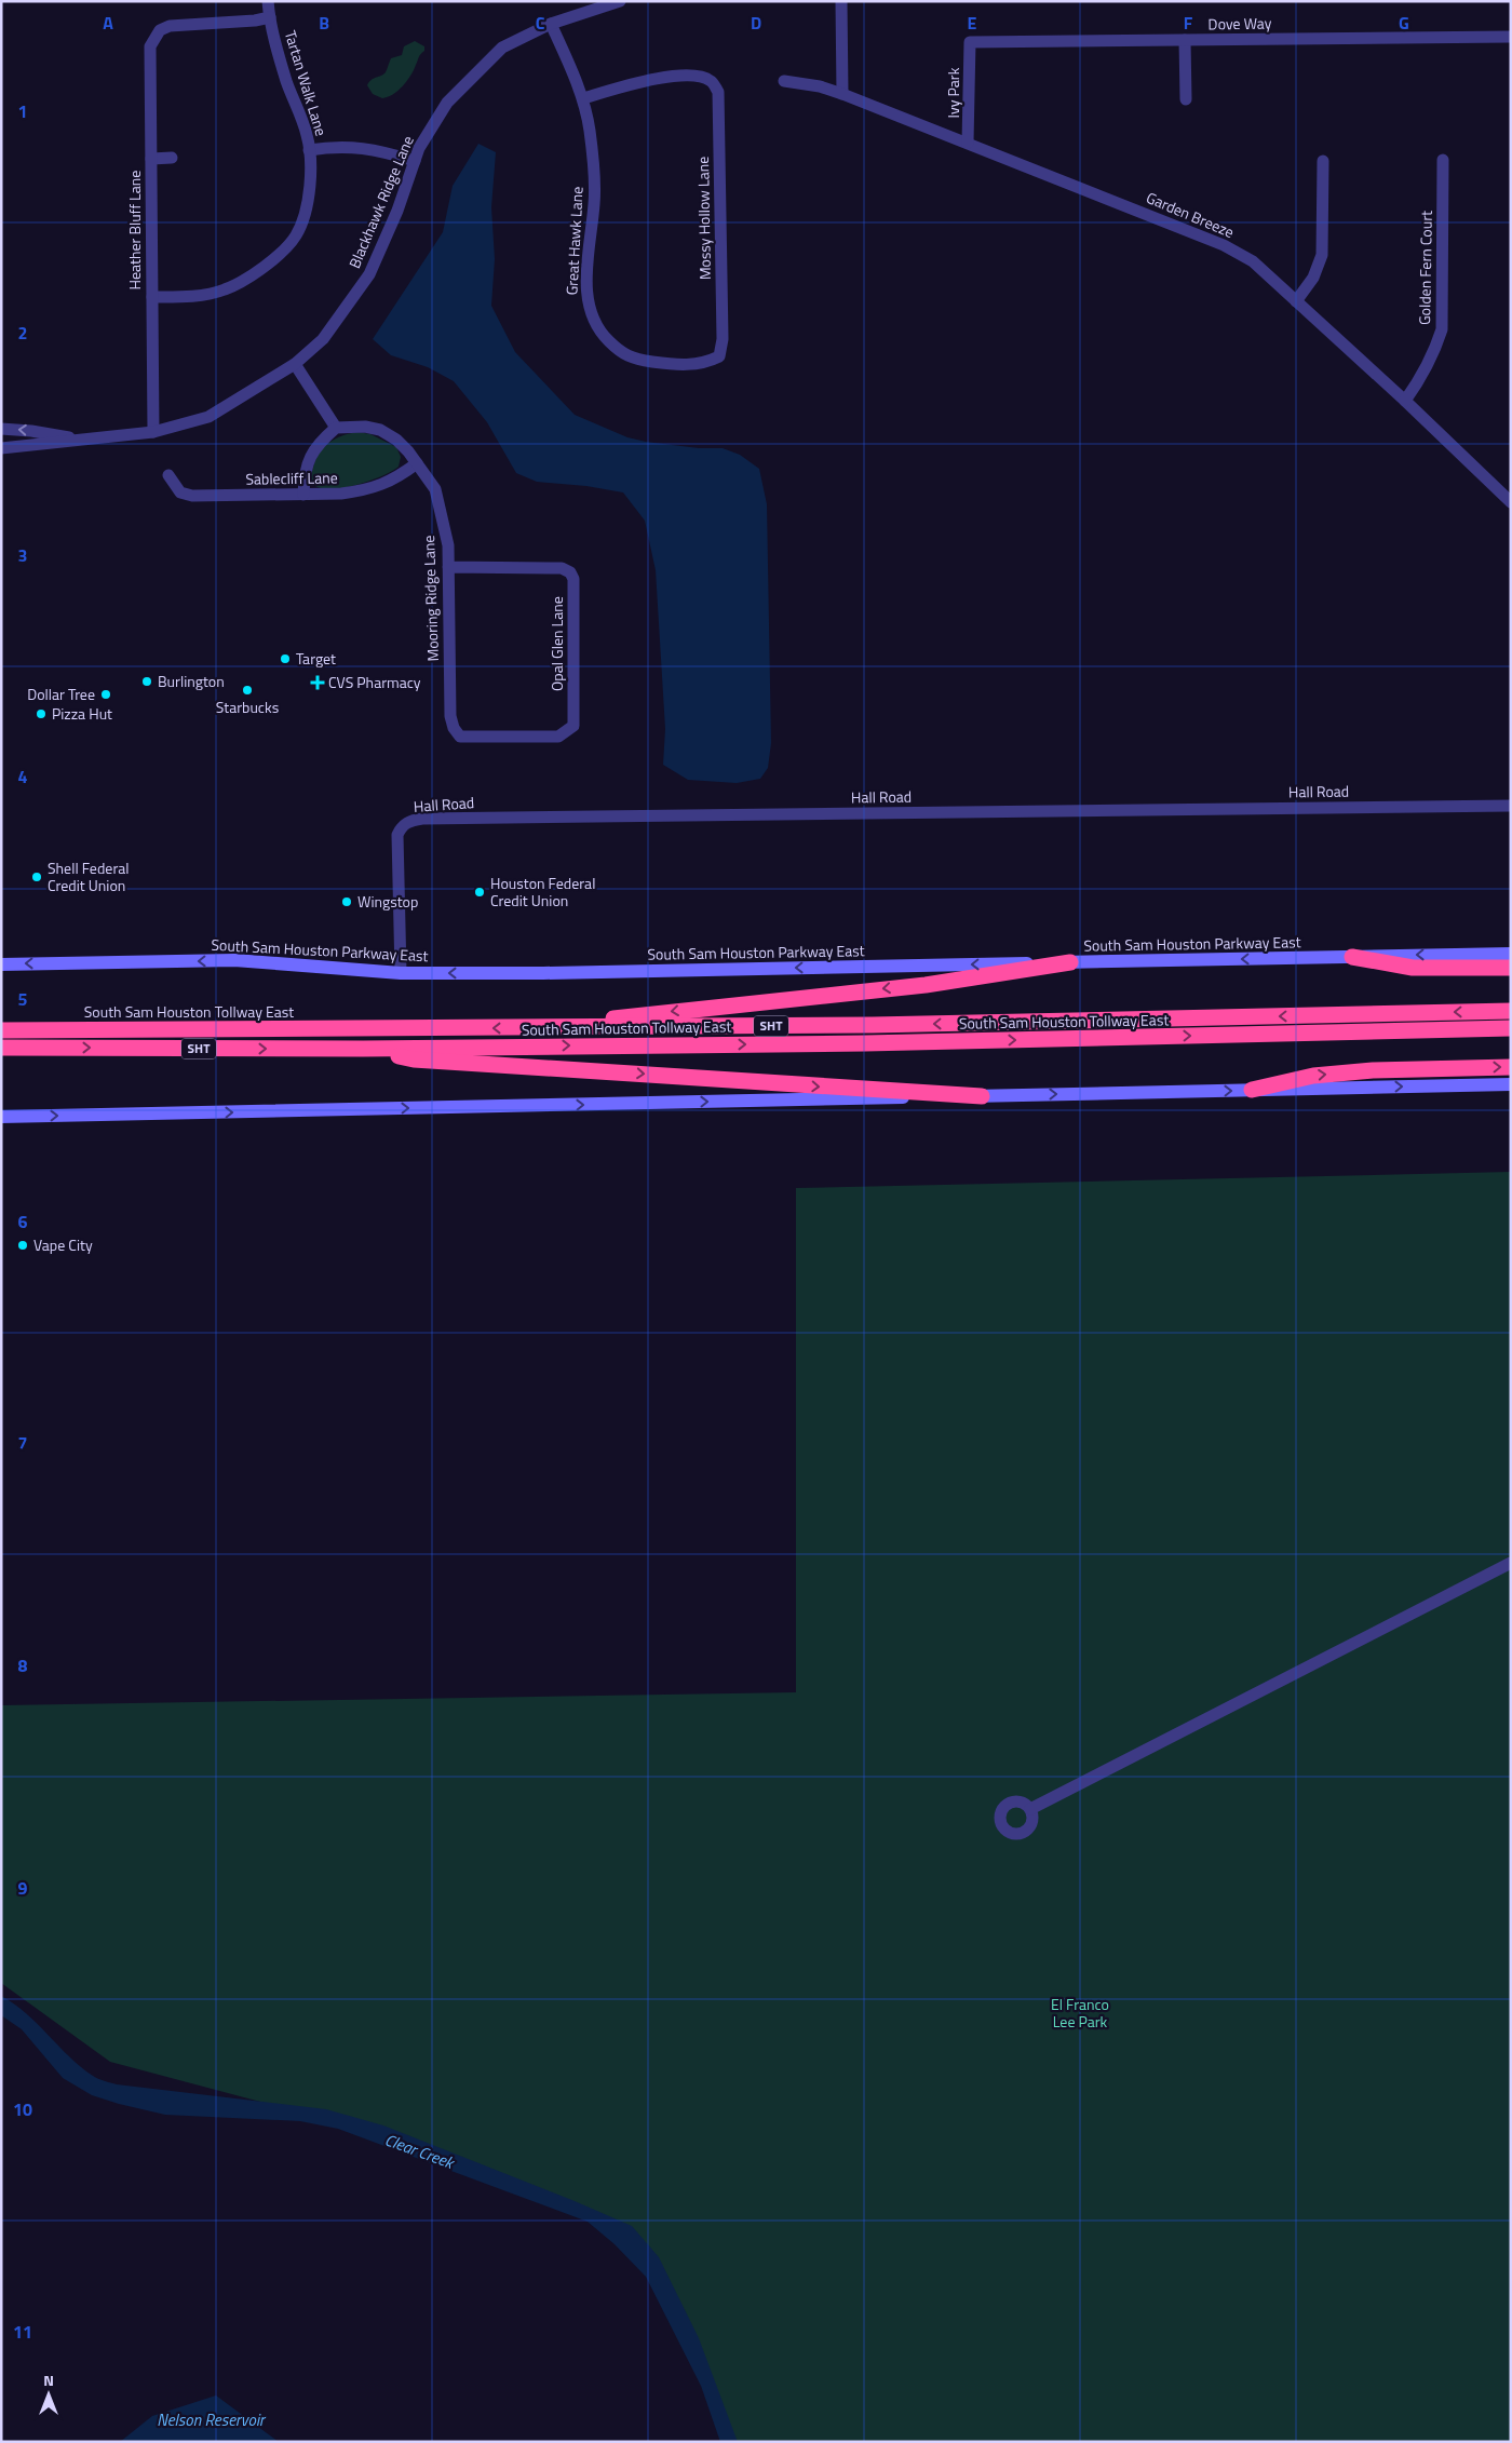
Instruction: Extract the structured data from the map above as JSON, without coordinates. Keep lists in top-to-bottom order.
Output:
{
  "streets": {
    "highway": ["South Sam Houston Tollway East", "SHT"],
    "main road": ["South Sam Houston Parkway East"],
    "street": [
      "Dove Way",
      "Tartan Walk Lane",
      "Ivy Park",
      "Blackhawk Ridge Lane",
      "Garden Breeze",
      "Mossy Hollow Lane",
      "Heather Bluff Lane",
      "Great Hawk Lane",
      "Golden Fern Court",
      "Sablecliff Lane",
      "Mooring Ridge Lane",
      "Opal Glen Lane",
      "Hall Road"
    ]
  },
  "crossings": [
    ["Dove Way", "Ivy Park"],
    ["Tartan Walk Lane", "Heather Bluff Lane"],
    ["Ivy Park", "Garden Breeze"],
    ["Blackhawk Ridge Lane", "Heather Bluff Lane"],
    ["Blackhawk Ridge Lane", "Great Hawk Lane"],
    ["Garden Breeze", "Golden Fern Court"],
    ["Mossy Hollow Lane", "Great Hawk Lane"],
    ["Sablecliff Lane", "Mooring Ridge Lane"],
    ["Mooring Ridge Lane", "Opal Glen Lane"],
    ["Hall Road", "South Sam Houston Parkway East"]
  ],
  "one_way": ["South Sam Houston Parkway East"],
  "water": ["Clear Creek", "Nelson Reservoir"],
  "parks": ["El Franco Lee Park"],
  "places": {
    "other": [
      "Target",
      "Burlington",
      "Starbucks",
      "Dollar Tree",
      "Pizza Hut",
      "Shell Federal Credit Union",
      "Houston Federal Credit Union",
      "Wingstop",
      "Vape City"
    ],
    "health": ["CVS Pharmacy"]
  },
  "north": "top",
  "grid": {
    "columns": [
      "A",
      "B",
      "C",
      "D",
      "E",
      "F",
      "G"
    ],
    "rows": [
      "1",
      "2",
      "3",
      "4",
      "5",
      "6",
      "7",
      "8",
      "9",
      "10",
      "11"
    ]
  }
}
